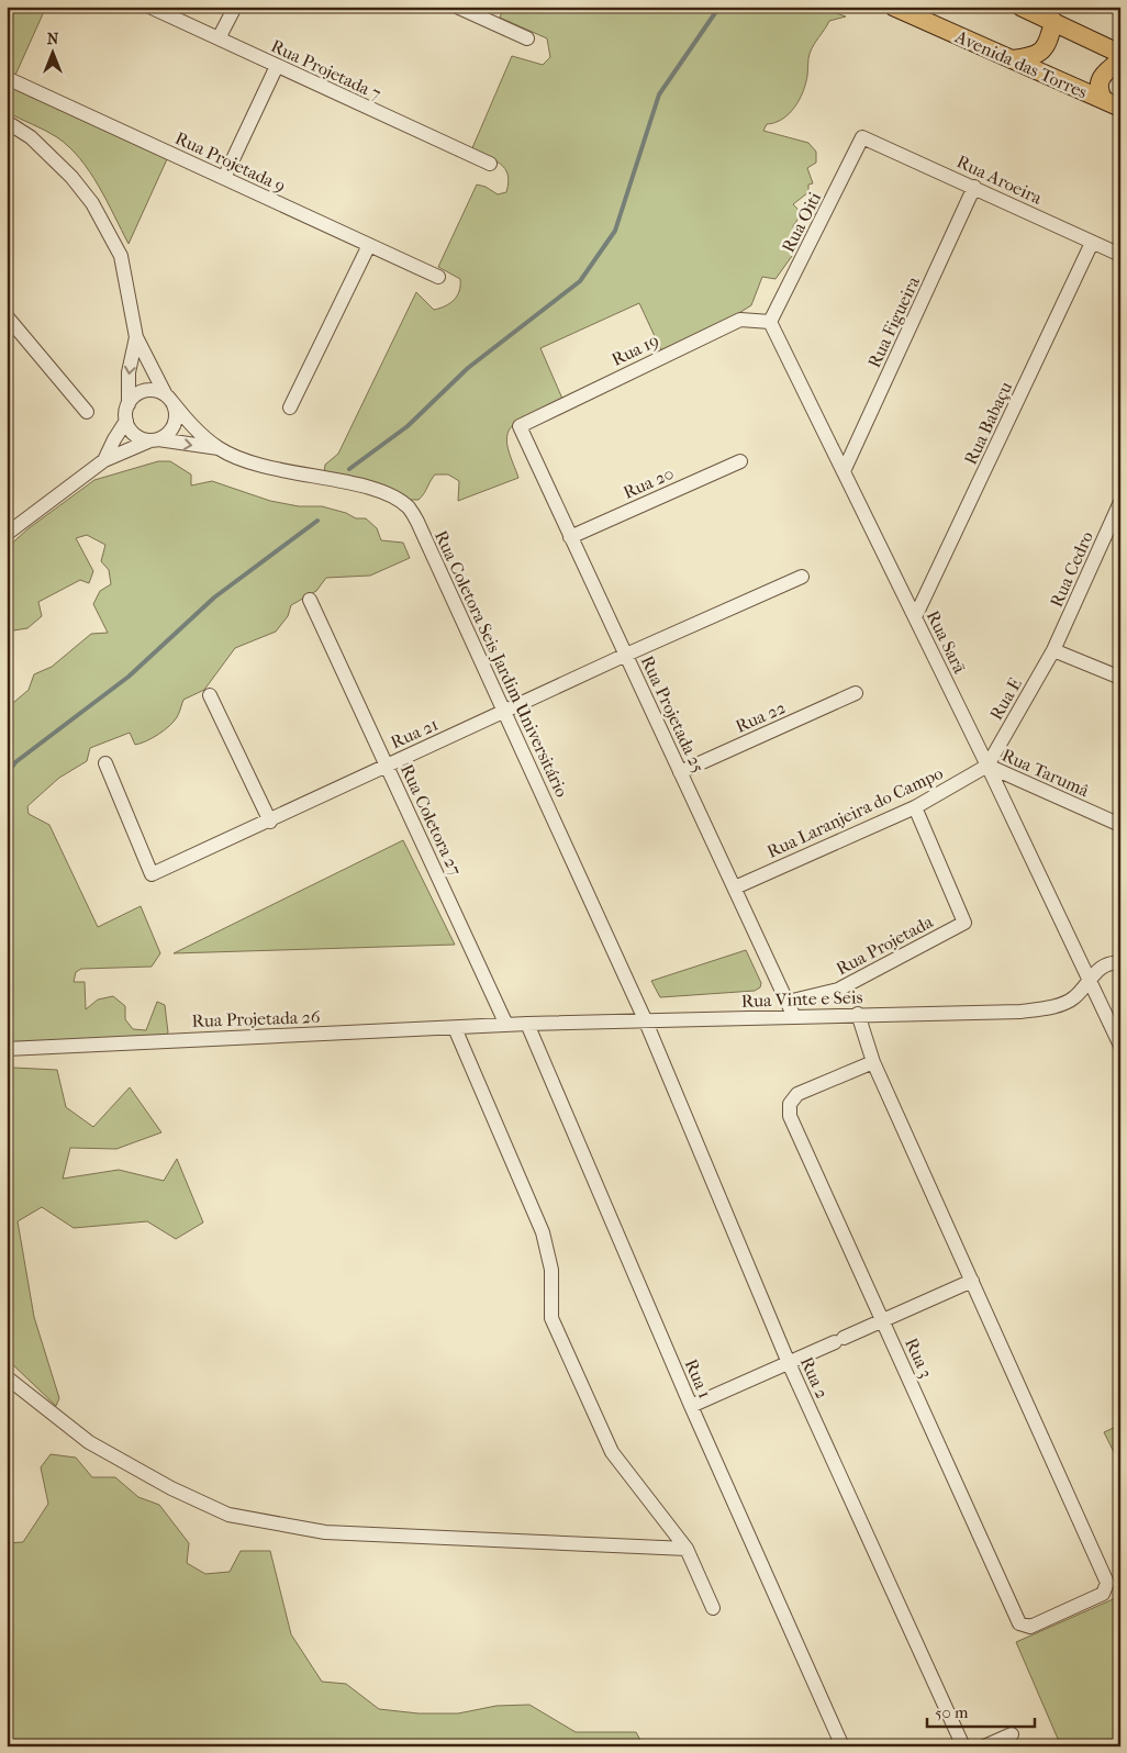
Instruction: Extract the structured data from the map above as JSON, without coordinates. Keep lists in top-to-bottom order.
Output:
{
  "streets": {
    "main road": ["Avenida das Torres"],
    "street": [
      "Rua Projetada 7",
      "Rua Projetada 9",
      "Rua Aroeira",
      "Rua Oiti",
      "Rua Figueira",
      "Rua 19",
      "Rua Babaçu",
      "Rua 20",
      "Rua Cedro",
      "Rua Sarã",
      "Rua Coletora Seis Jardim Universitário",
      "Rua E",
      "Rua Projetada 25",
      "Rua 22",
      "Rua 21",
      "Rua Tarumâ",
      "Rua Laranjeira do Campo",
      "Rua Coletora 27",
      "Rua Projetada",
      "Rua Vinte e Seis",
      "Rua Projetada 26",
      "Rua 3",
      "Rua 2",
      "Rua 1"
    ]
  },
  "crossings": [
    ["Rua Aroeira", "Rua Oiti"],
    ["Rua Aroeira", "Rua Figueira"],
    ["Rua Aroeira", "Rua Babaçu"],
    ["Rua Oiti", "Rua 19"],
    ["Rua Oiti", "Rua Sarã"],
    ["Rua Figueira", "Rua Sarã"],
    ["Rua 19", "Rua Sarã"],
    ["Rua 19", "Rua Projetada 25"],
    ["Rua Babaçu", "Rua Sarã"],
    ["Rua 20", "Rua Projetada 25"],
    ["Rua Cedro", "Rua E"],
    ["Rua Sarã", "Rua E"],
    ["Rua Sarã", "Rua Tarumâ"],
    ["Rua Sarã", "Rua Laranjeira do Campo"],
    ["Rua Sarã", "Rua Vinte e Seis"],
    ["Rua Coletora Seis Jardim Universitário", "Rua 21"],
    ["Rua Coletora Seis Jardim Universitário", "Rua Vinte e Seis"],
    ["Rua Coletora Seis Jardim Universitário", "Rua 2"],
    ["Rua E", "Rua Tarumâ"],
    ["Rua E", "Rua Laranjeira do Campo"],
    ["Rua Projetada 25", "Rua 22"],
    ["Rua Projetada 25", "Rua 21"],
    ["Rua Projetada 25", "Rua Laranjeira do Campo"],
    ["Rua Projetada 25", "Rua Projetada"],
    ["Rua Projetada 25", "Rua Vinte e Seis"],
    ["Rua 21", "Rua Coletora 27"],
    ["Rua Tarumâ", "Rua Laranjeira do Campo"],
    ["Rua Laranjeira do Campo", "Rua Projetada"],
    ["Rua Coletora 27", "Rua Vinte e Seis"],
    ["Rua Coletora 27", "Rua Projetada 26"],
    ["Rua Vinte e Seis", "Rua Projetada 26"],
    ["Rua Vinte e Seis", "Rua 2"],
    ["Rua Vinte e Seis", "Rua 1"]
  ],
  "scale_bar": "50 m",
  "north": "top"
}
